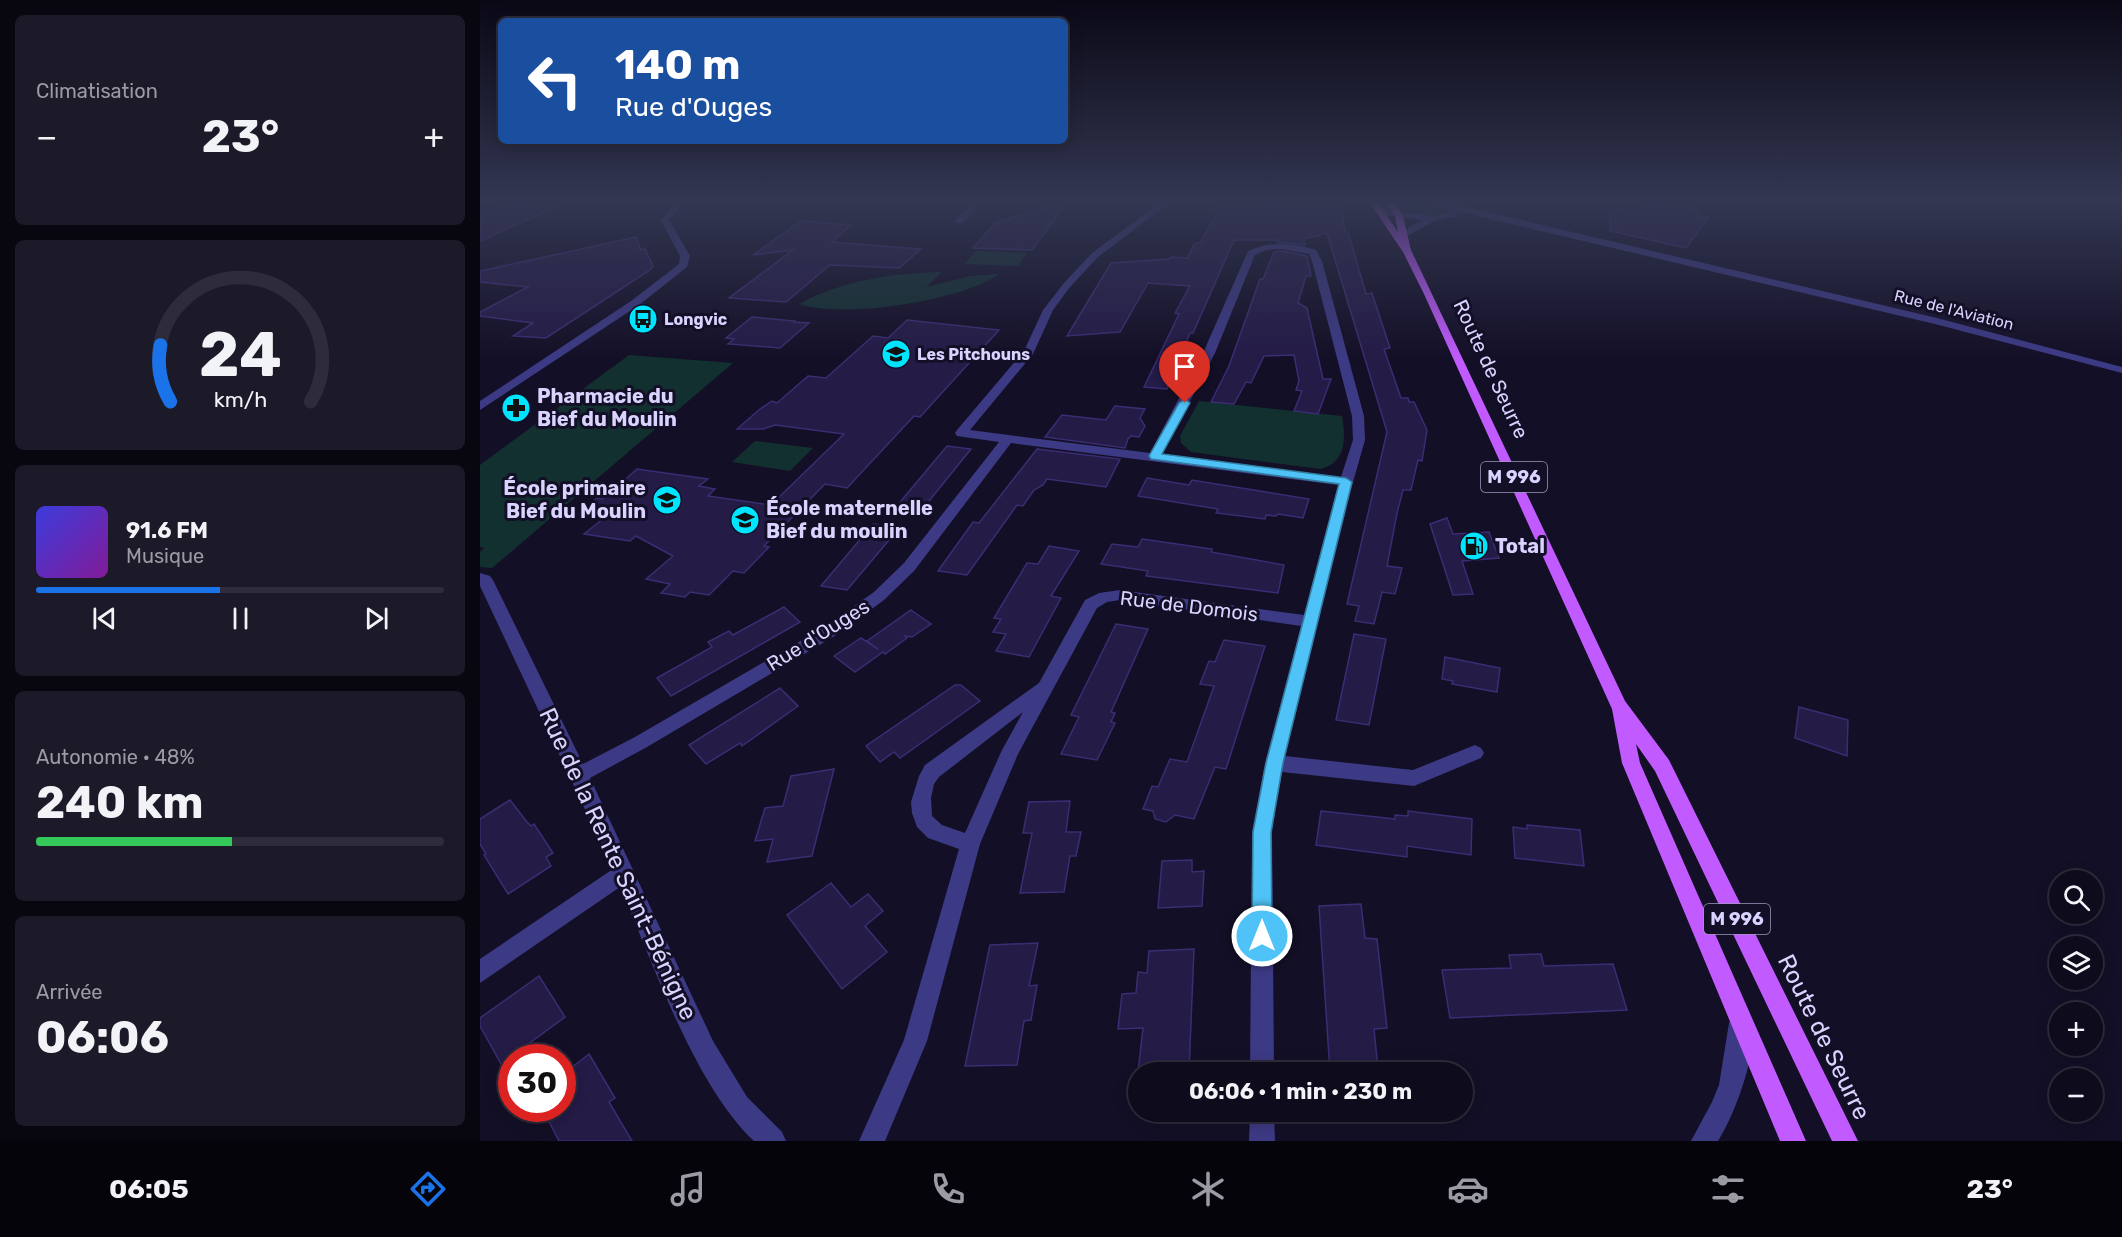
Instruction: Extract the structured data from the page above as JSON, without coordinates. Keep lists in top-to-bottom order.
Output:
{
  "streets": {
    "main road": ["Route de Seurre", "M 996"],
    "street": [
      "Rue de l'Aviation",
      "Rue de Domois",
      "Rue d'Ouges",
      "Rue de la Rente Saint-Bénigne"
    ]
  },
  "crossings": [
    ["Rue d'Ouges", "Rue de la Rente Saint-Bénigne"]
  ],
  "places": {
    "bus stop": ["Longvic"],
    "school or university": ["Les Pitchouns", "École primaire Bief du Moulin", "École maternelle Bief du moulin"],
    "pharmacy": ["Pharmacie du Bief du Moulin"],
    "fuel station": ["Total"]
  },
  "page": {
    "tile": [
      "Climatisation",
      ["Autonomie · 48%", "240 km"],
      ["Arrivée", "06:06"]
    ],
    "turn": ["140 m", "Rue d'Ouges"],
    "heat": ["−", "23°", "+"],
    "song": ["91.6 FM", "Musique"],
    "map_buttons": ["+", "−"],
    "limit": "30",
    "trip": "06:06 · 1 min · 230 m",
    "tabs": ["06:05", "23°"],
    "gauge": ["24", "km/h"]
  }
}
